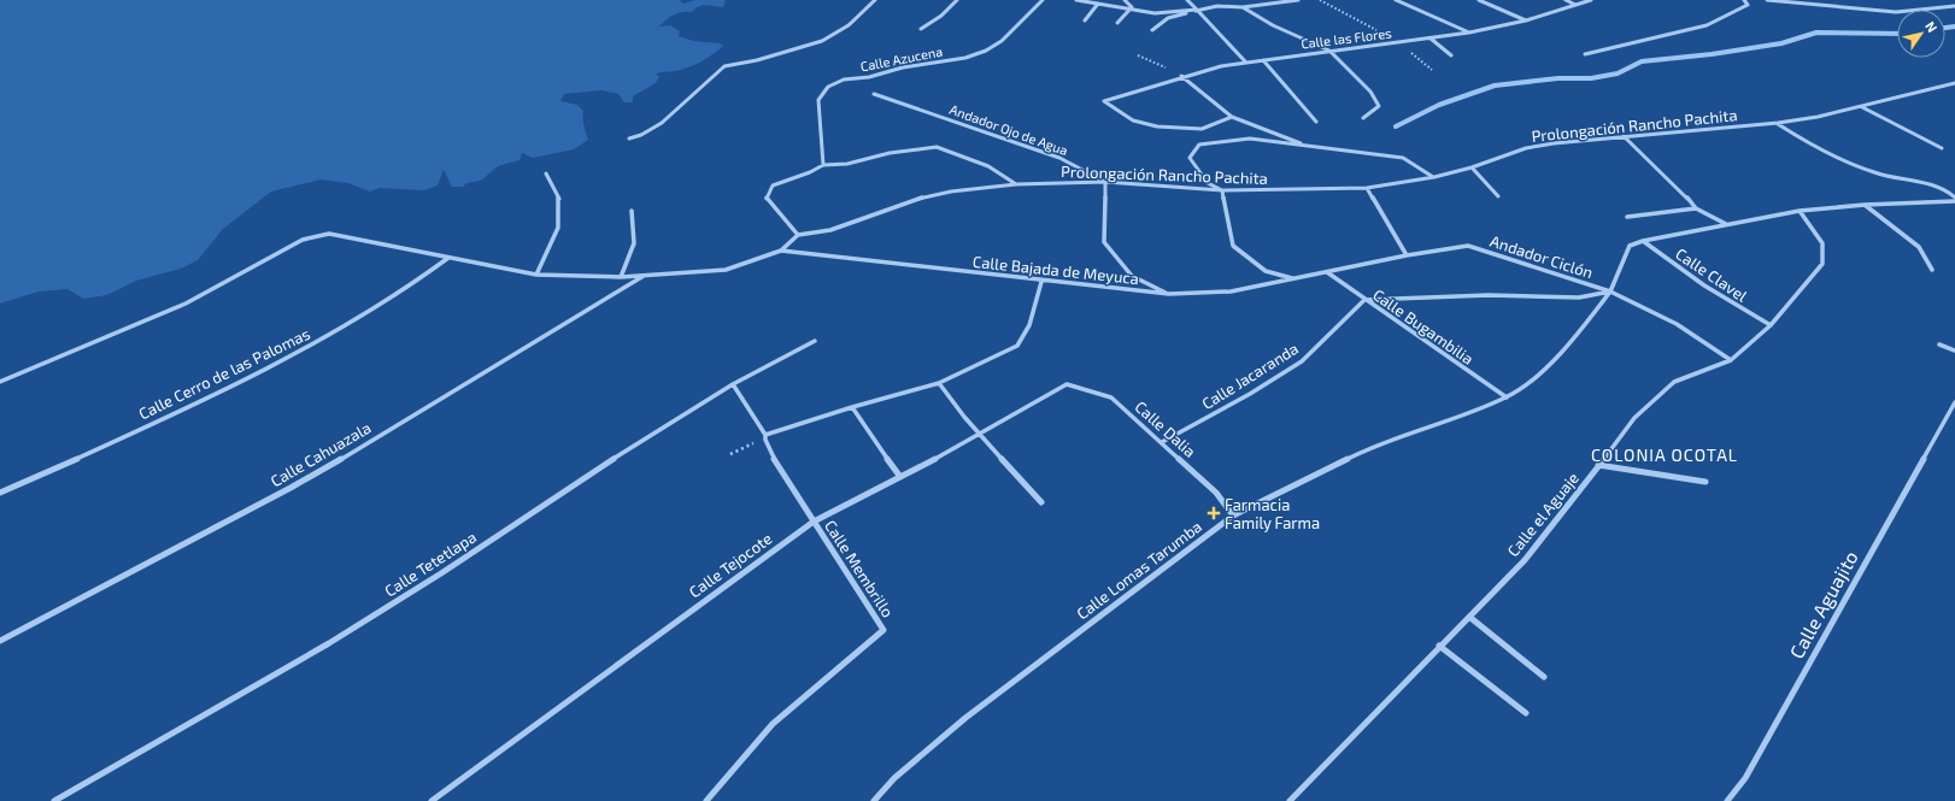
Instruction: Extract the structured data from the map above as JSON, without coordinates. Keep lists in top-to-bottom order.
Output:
{
  "streets": {
    "street": [
      "Calle las Flores",
      "Calle Azucena",
      "Prolongación Rancho Pachita",
      "Andador Ojo de Agua",
      "Andador Ciclón",
      "Calle Bajada de Meyuca",
      "Calle Clavel",
      "Calle Bugambilia",
      "Calle Cerro de las Palomas",
      "Calle Jacaranda",
      "Calle Dalia",
      "Calle Cahuazala",
      "Calle el Aguaje",
      "Calle Tetetlapa",
      "Calle Tejocote",
      "Calle Membrillo",
      "Calle Lomas Tarumba",
      "Calle Aguajito"
    ]
  },
  "crossings": [
    ["Prolongación Rancho Pachita", "Andador Ojo de Agua"],
    ["Andador Ciclón", "Calle Bajada de Meyuca"],
    ["Andador Ciclón", "Calle Bugambilia"],
    ["Andador Ciclón", "Calle el Aguaje"],
    ["Andador Ciclón", "Calle Lomas Tarumba"],
    ["Calle Bajada de Meyuca", "Calle Bugambilia"],
    ["Calle Clavel", "Calle el Aguaje"],
    ["Calle Bugambilia", "Calle Jacaranda"],
    ["Calle Bugambilia", "Calle Lomas Tarumba"],
    ["Calle Jacaranda", "Calle Dalia"],
    ["Calle Dalia", "Calle Tejocote"],
    ["Calle Dalia", "Calle Lomas Tarumba"],
    ["Calle Tetetlapa", "Calle Membrillo"],
    ["Calle Tejocote", "Calle Membrillo"]
  ],
  "districts": ["COLONIA OCOTAL"],
  "places": {
    "health": ["Farmacia Family Farma"]
  },
  "north": "top right"
}
